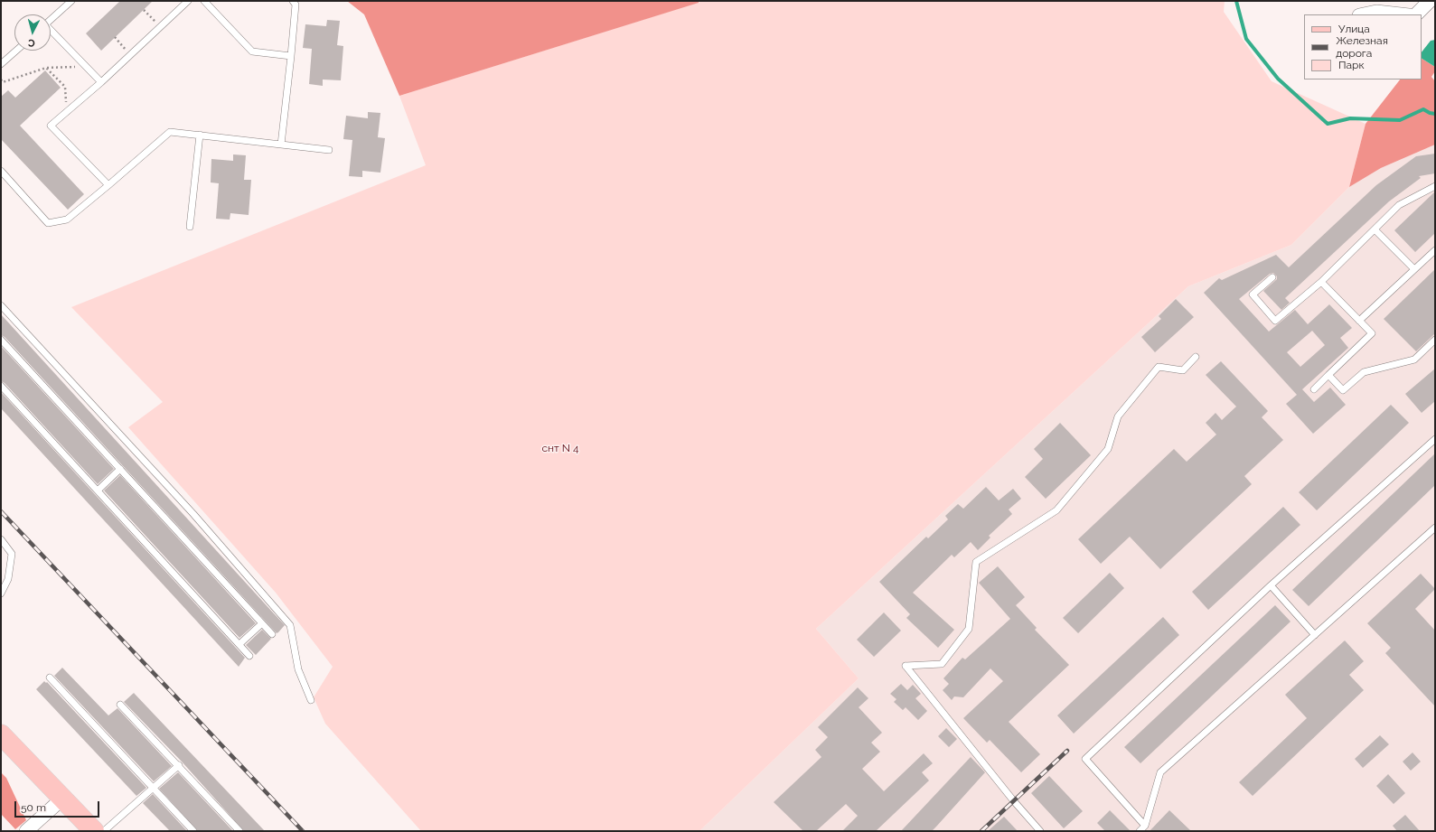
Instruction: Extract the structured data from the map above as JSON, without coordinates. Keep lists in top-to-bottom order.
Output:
{
  "parks": ["снт N 4"],
  "legend": ["Улица", "Железная дорога", "Парк"],
  "scale_bar": "50 m",
  "north": "bottom"
}
